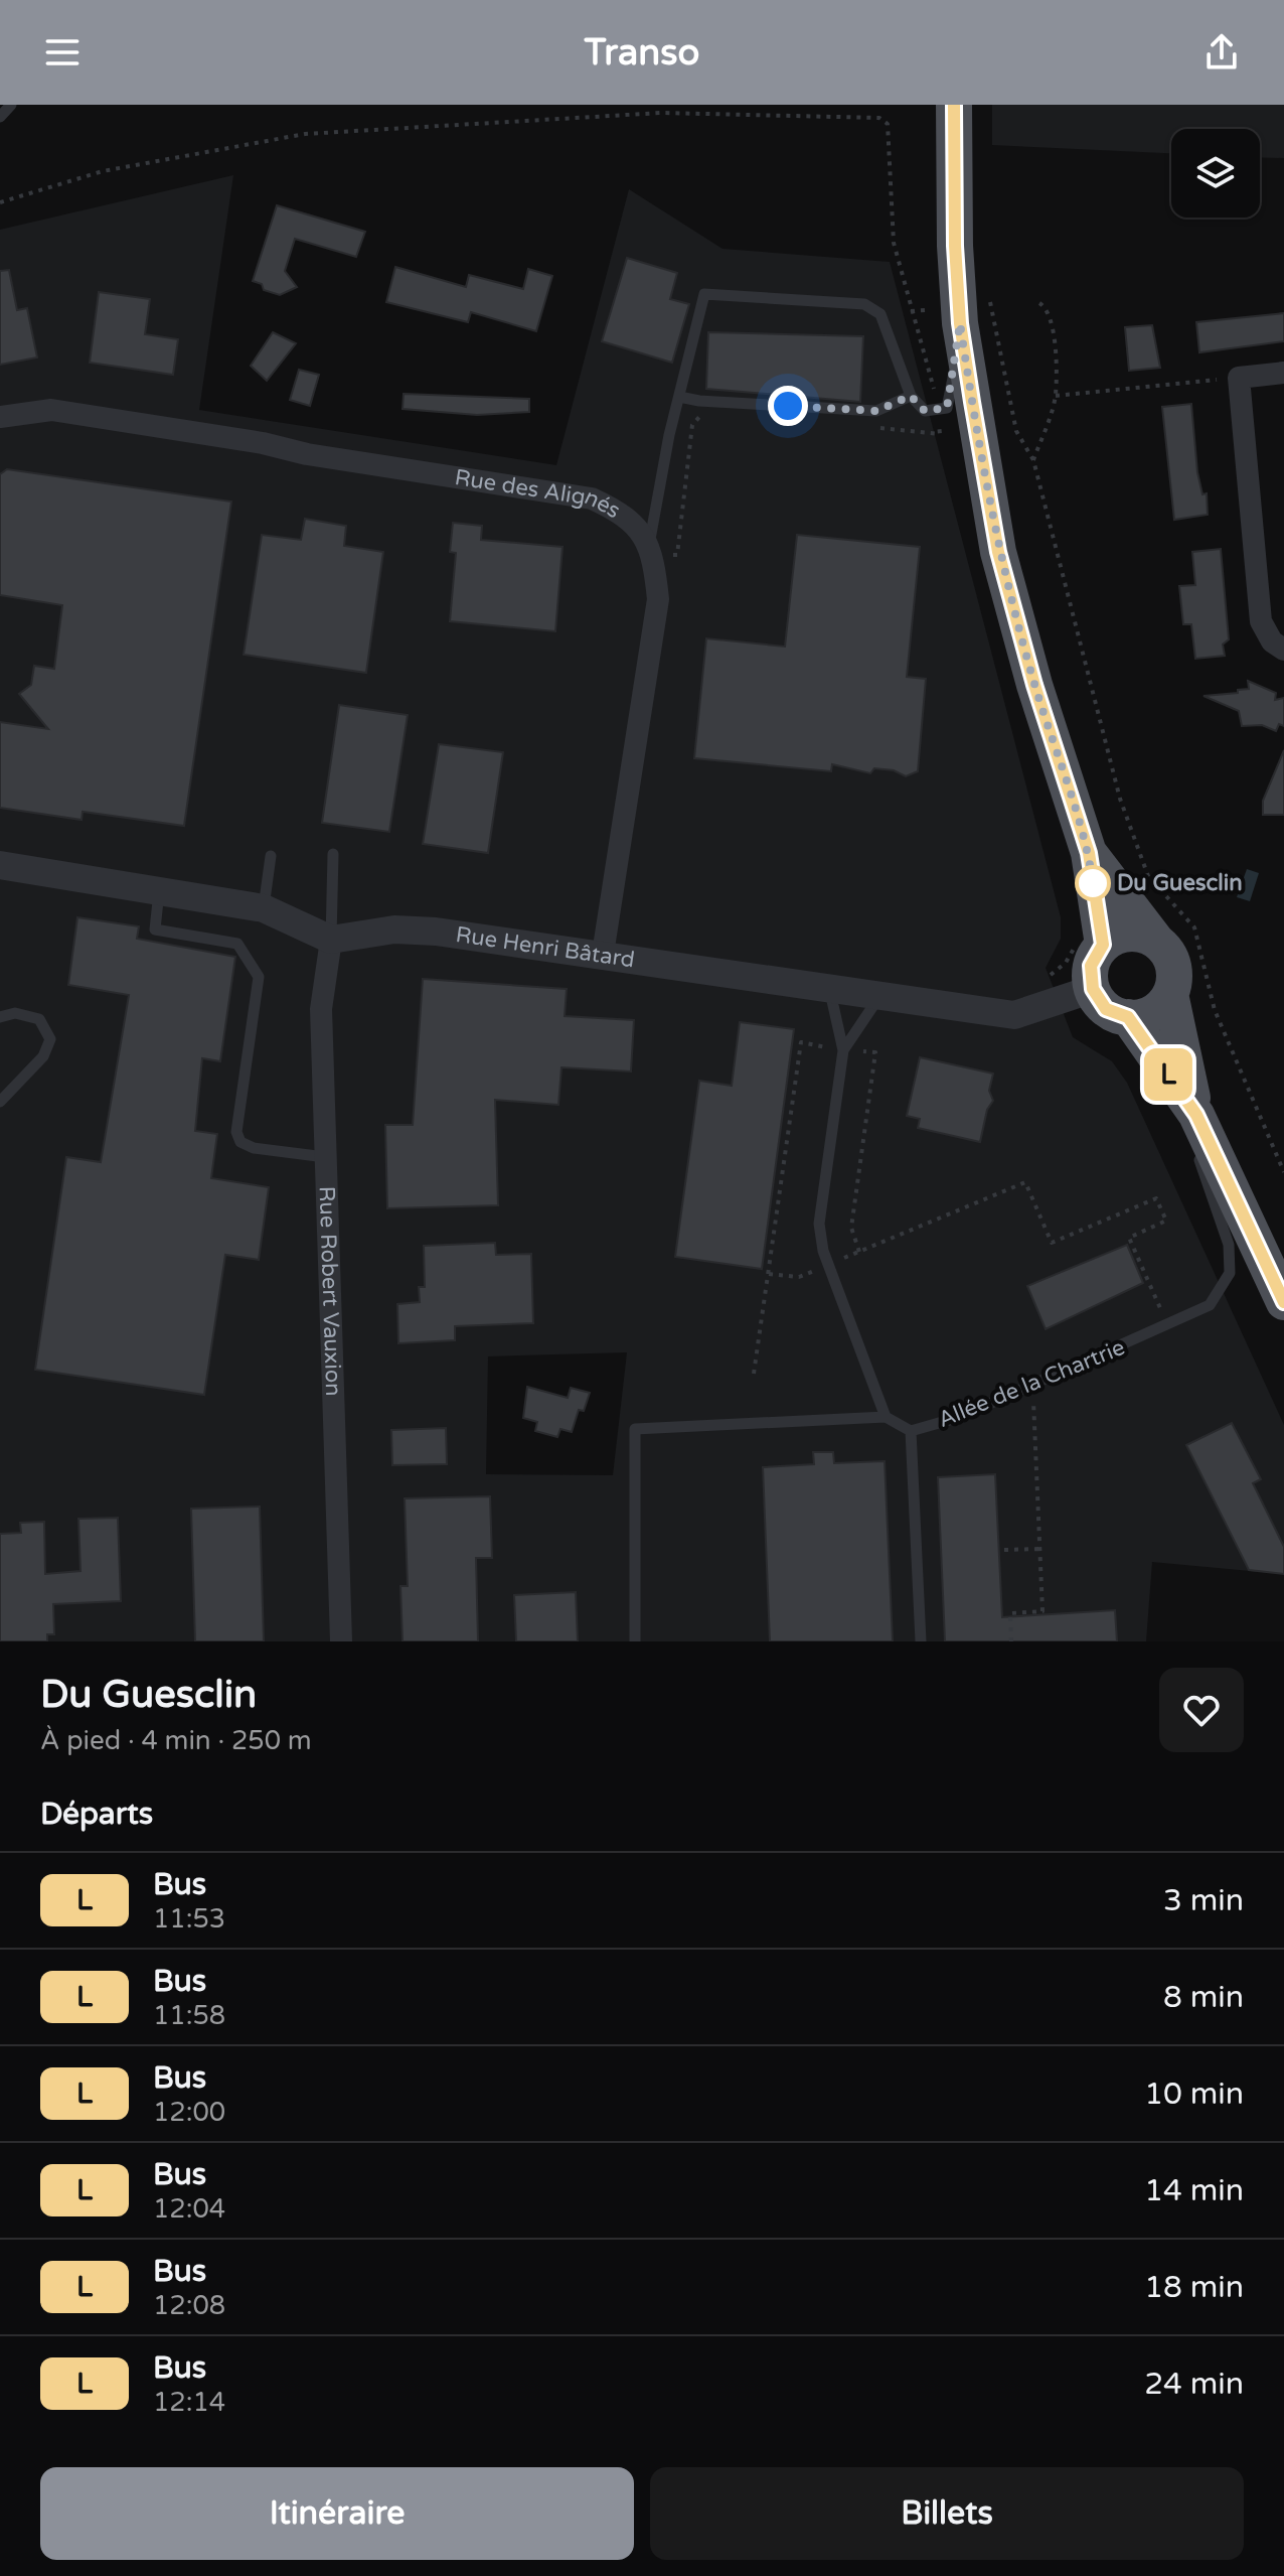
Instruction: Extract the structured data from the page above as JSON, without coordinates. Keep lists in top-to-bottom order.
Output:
{
  "streets": {
    "street": ["Rue des Alignés", "Rue Henri Bâtard", "Rue Robert Vauxion"],
    "lane": ["Allée de la Chartrie"]
  },
  "crossings": [
    ["Rue Henri Bâtard", "Rue Robert Vauxion"]
  ],
  "places": ["Du Guesclin"],
  "lines": ["bus line L"],
  "page": {
    "header": "Transo",
    "on_map": "L",
    "heading": [
      ["Du Guesclin", "À pied · 4 min · 250 m"],
      "Départs"
    ],
    "list": [
      {
        "mark": "L",
        "name": "Bus",
        "note": "11:53",
        "value": "3 min"
      },
      {
        "mark": "L",
        "name": "Bus",
        "note": "11:58",
        "value": "8 min"
      },
      {
        "mark": "L",
        "name": "Bus",
        "note": "12:00",
        "value": "10 min"
      },
      {
        "mark": "L",
        "name": "Bus",
        "note": "12:04",
        "value": "14 min"
      },
      {
        "mark": "L",
        "name": "Bus",
        "note": "12:08",
        "value": "18 min"
      },
      {
        "mark": "L",
        "name": "Bus",
        "note": "12:14",
        "value": "24 min"
      }
    ],
    "buttons": ["Itinéraire", "Billets"]
  }
}
